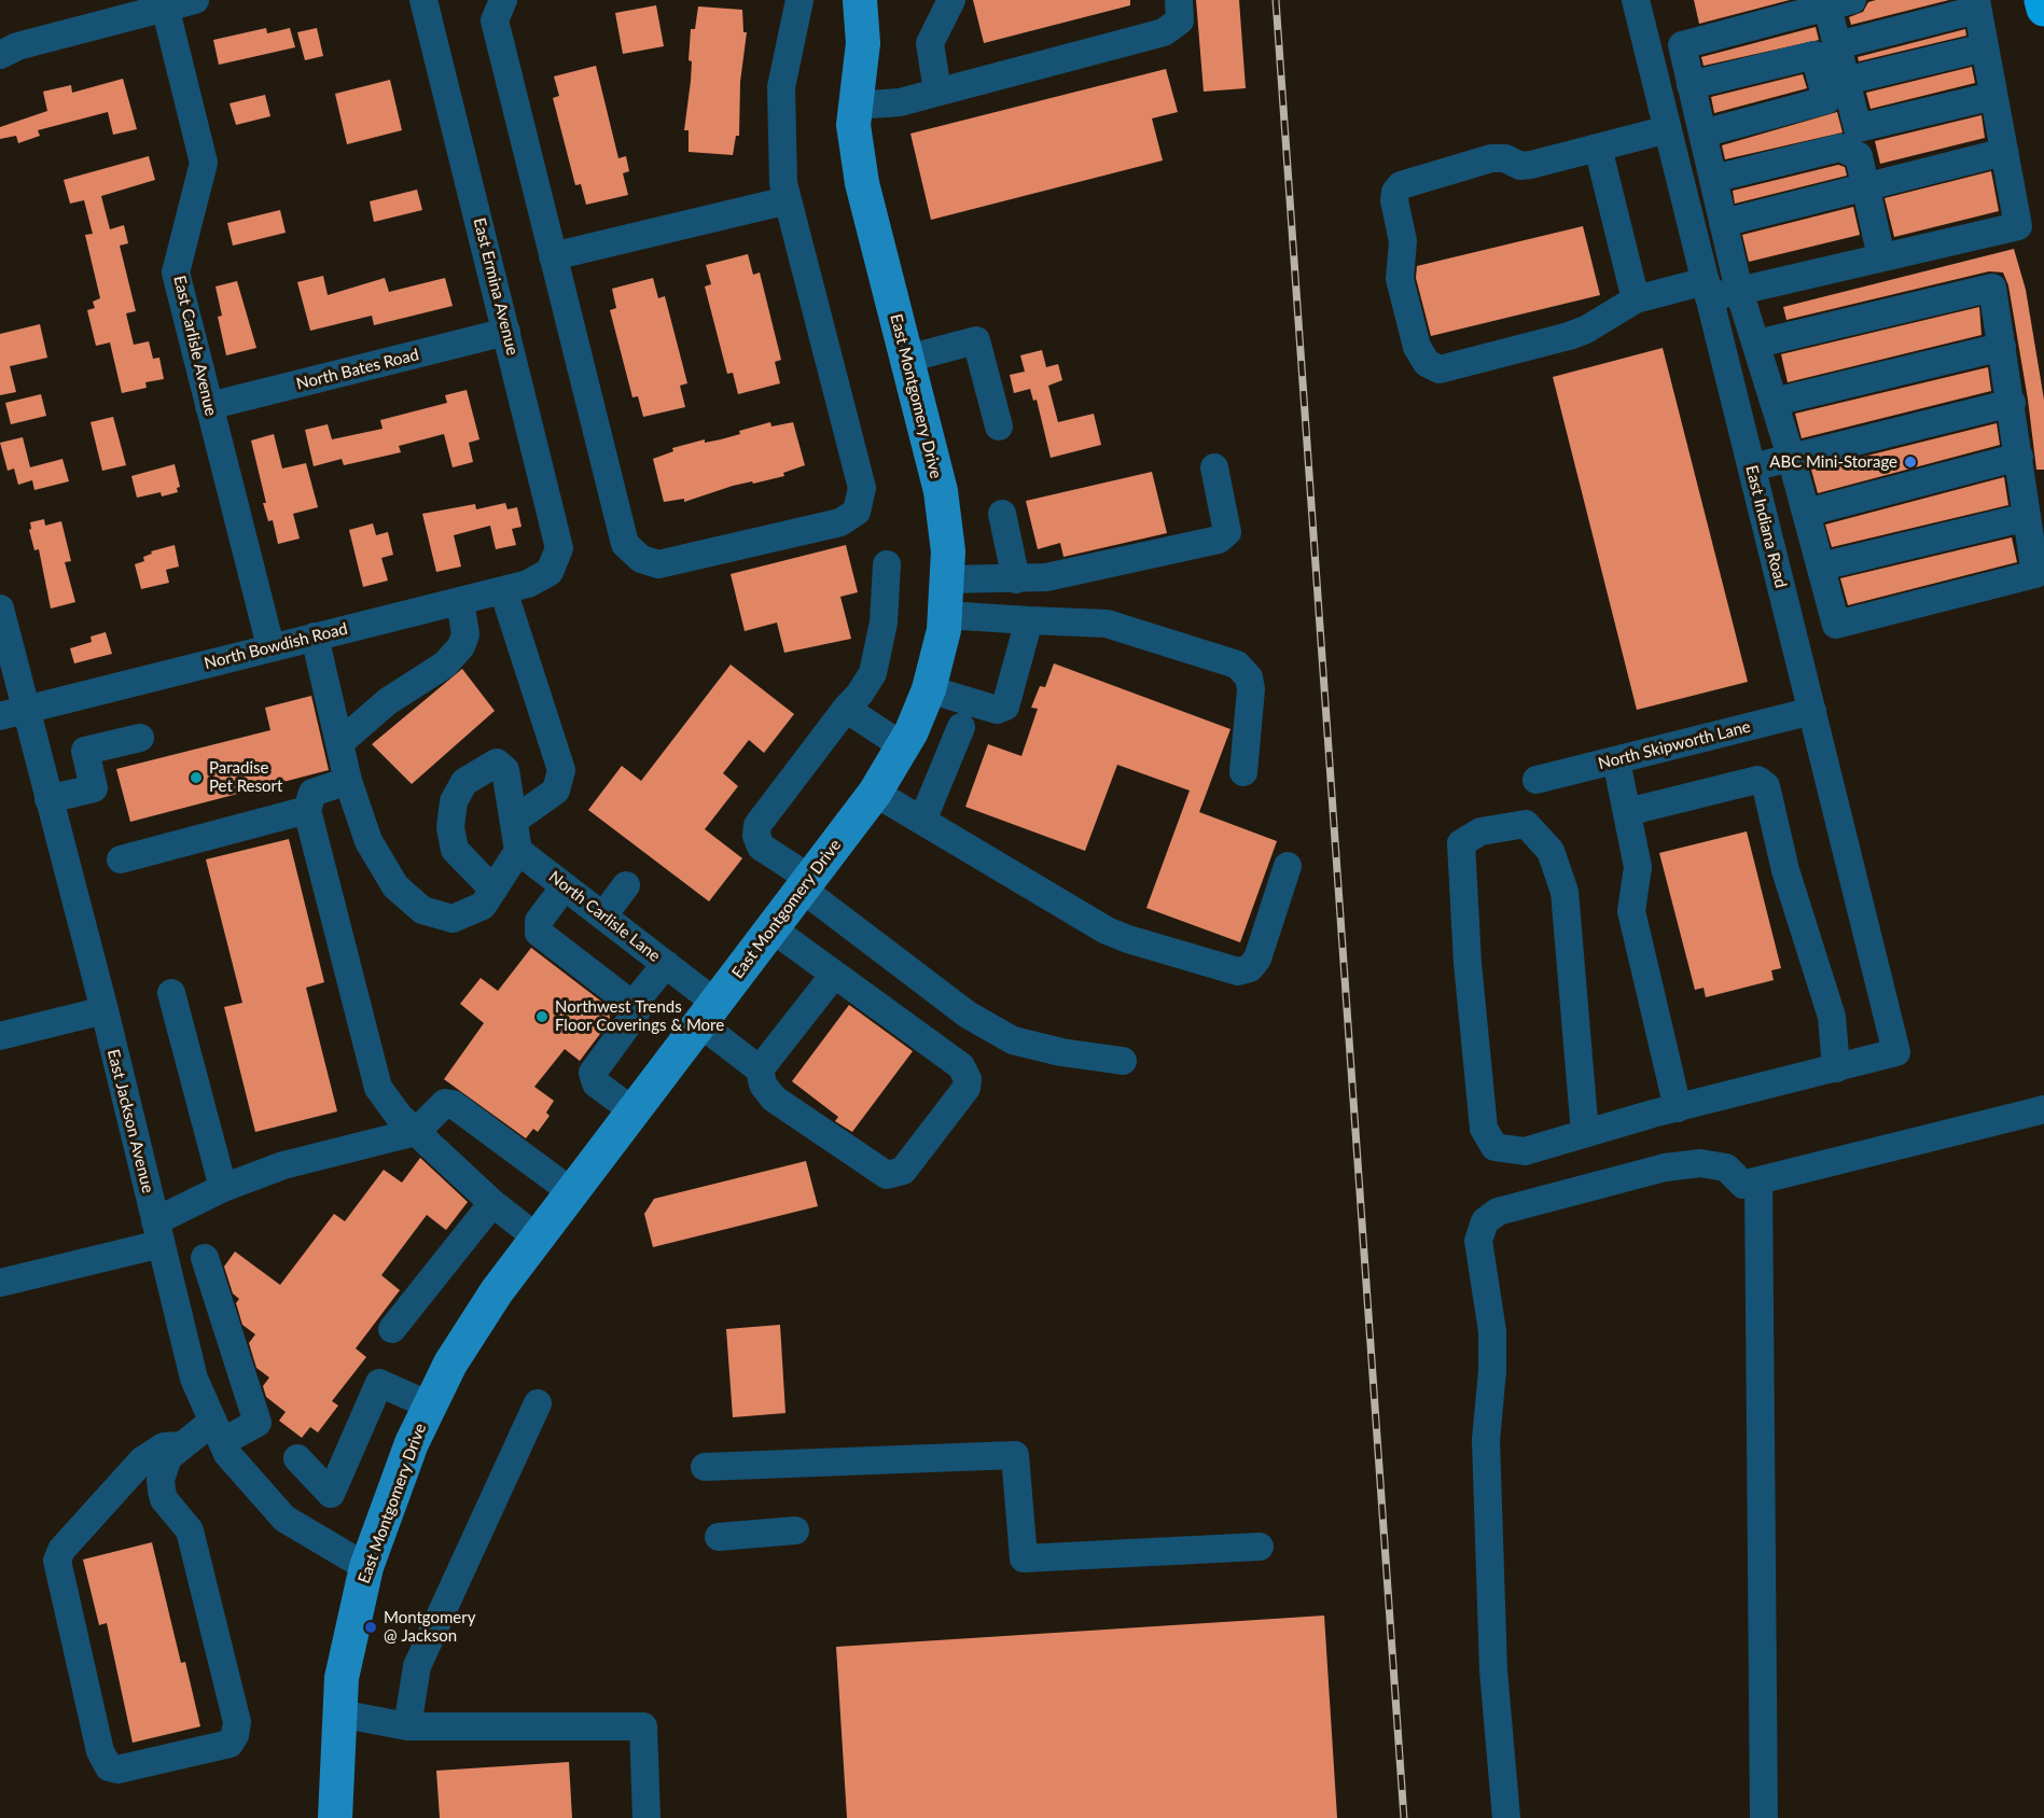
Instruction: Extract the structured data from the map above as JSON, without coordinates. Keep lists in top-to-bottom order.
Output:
{
  "streets": {
    "main road": ["East Montgomery Drive"],
    "street": [
      "East Ermina Avenue",
      "East Carlisle Avenue",
      "North Bates Road",
      "East Indiana Road",
      "North Bowdish Road",
      "North Skipworth Lane",
      "North Carlisle Lane",
      "East Jackson Avenue"
    ]
  },
  "crossings": [
    ["East Ermina Avenue", "North Bates Road"],
    ["East Ermina Avenue", "North Bowdish Road"],
    ["East Carlisle Avenue", "North Bates Road"],
    ["East Carlisle Avenue", "North Bowdish Road"],
    ["East Montgomery Drive", "North Carlisle Lane"],
    ["East Montgomery Drive", "East Jackson Avenue"],
    ["East Indiana Road", "North Skipworth Lane"],
    ["North Bowdish Road", "East Jackson Avenue"]
  ],
  "places": [
    "ABC Mini-Storage",
    "Paradise Pet Resort",
    "Northwest Trends Floor Coverings & More",
    "Montgomery @ Jackson"
  ]
}
